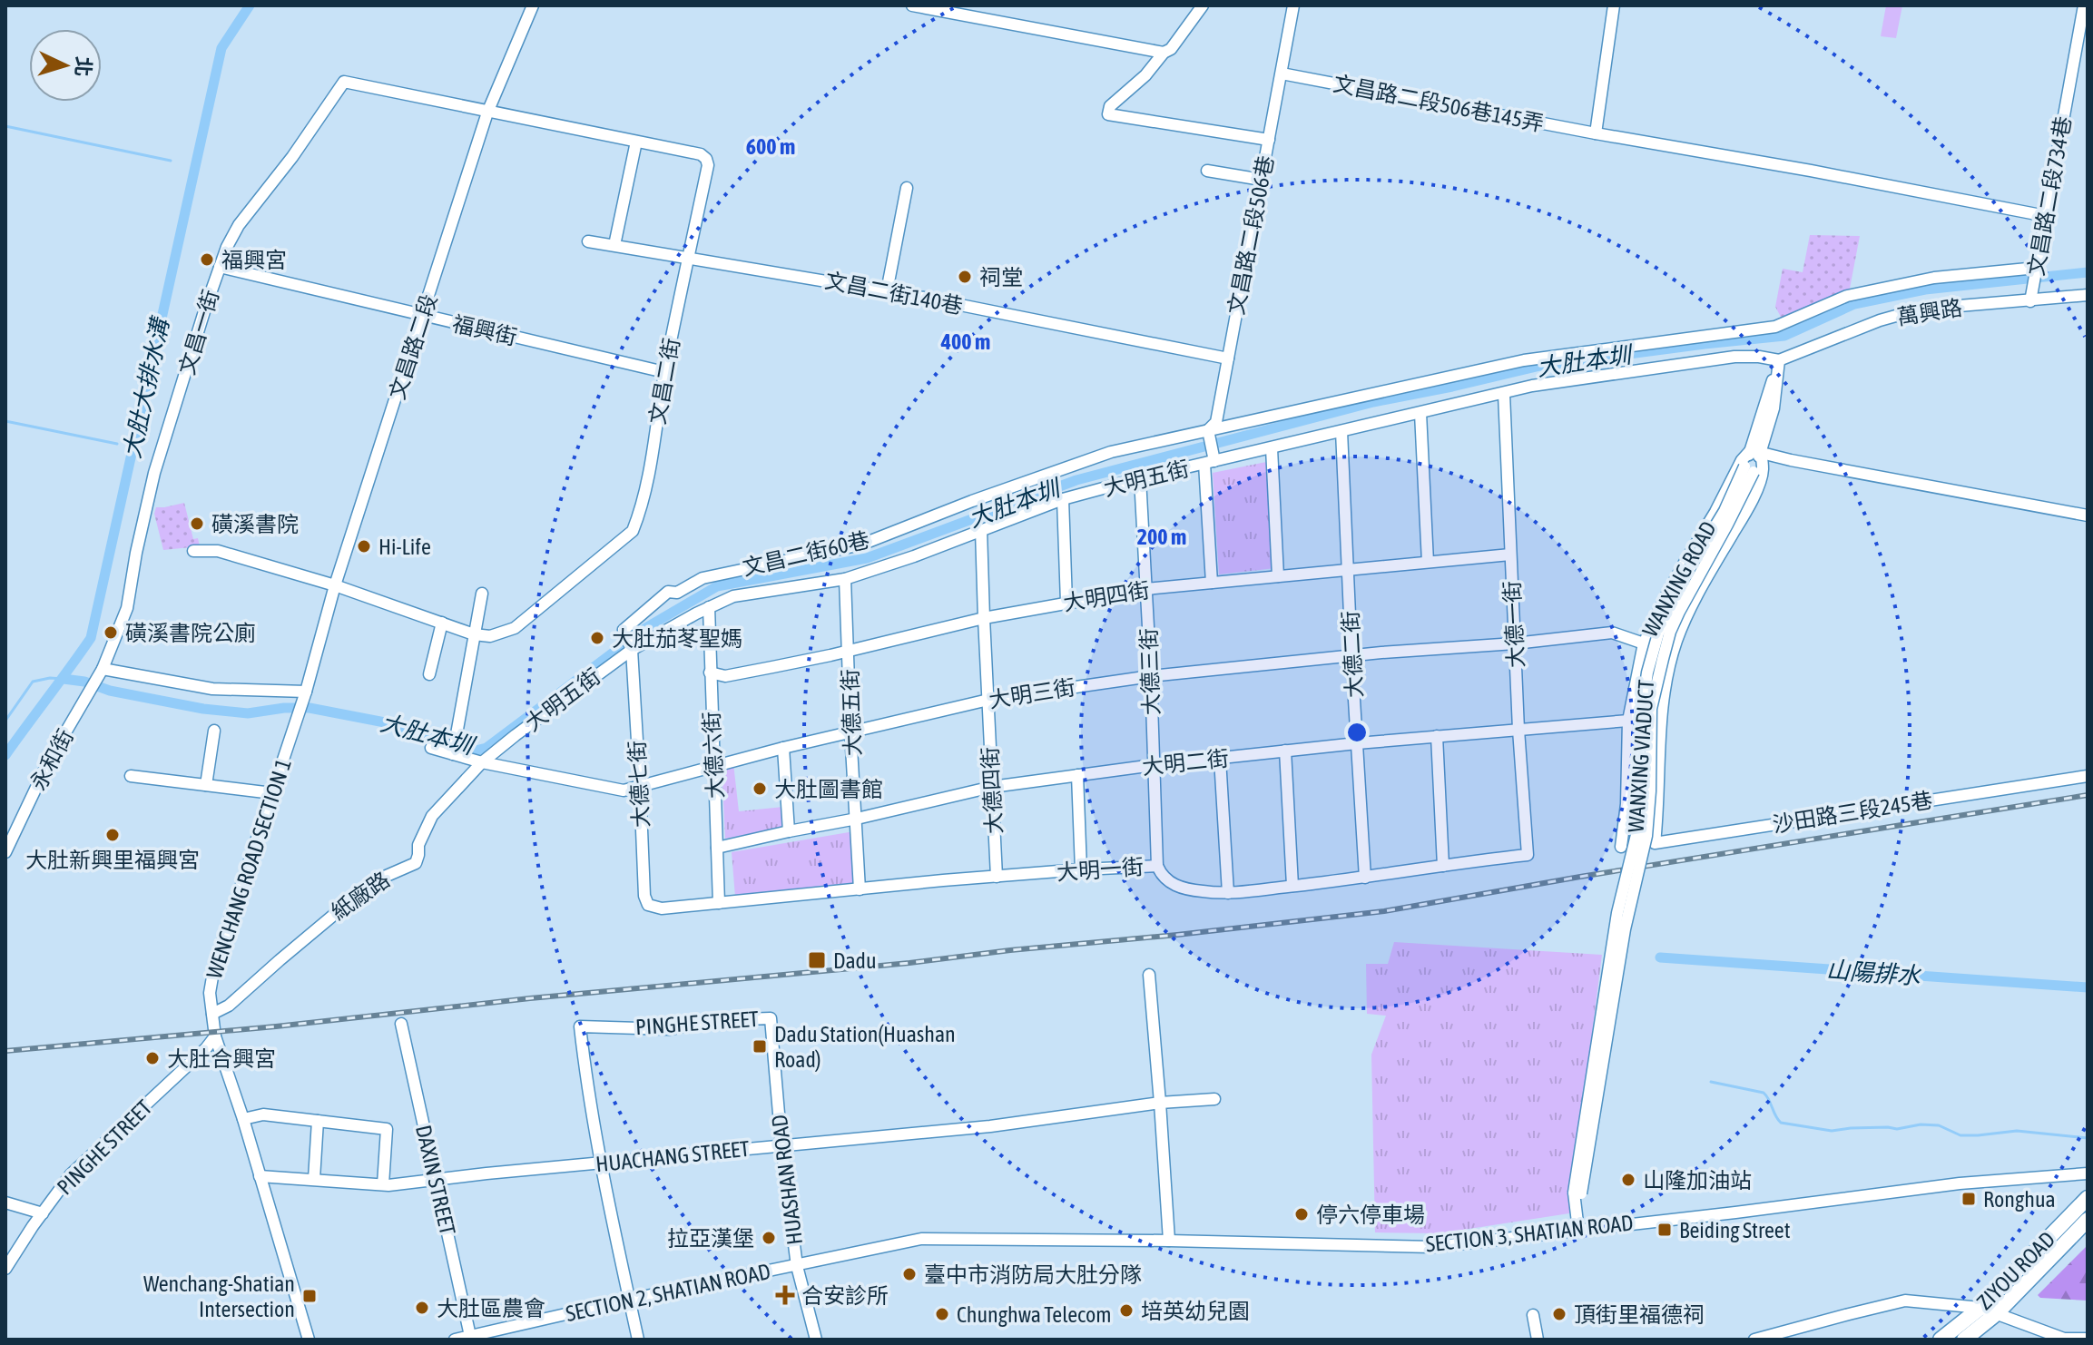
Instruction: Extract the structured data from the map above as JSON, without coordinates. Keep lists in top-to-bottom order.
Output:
{
  "streets": {
    "main road": ["ZIYOU ROAD"],
    "street": [
      "文昌路二段506巷145弄",
      "文昌路二段734巷",
      "文昌路二段506巷",
      "文昌二街140巷",
      "萬興路",
      "福興街",
      "文昌一街",
      "文昌路二段",
      "文昌二街",
      "大明五街",
      "文昌二街60巷",
      "WANXING ROAD",
      "大明四街",
      "大德一街",
      "大德二街",
      "大德三街",
      "大明三街",
      "大德五街",
      "大德六街",
      "WANXING VIADUCT",
      "永和街",
      "大明二街",
      "大德七街",
      "大德四街",
      "沙田路三段245巷",
      "WENCHANG ROAD SECTION 1",
      "大明一街",
      "紙廠路",
      "PINGHE STREET",
      "HUACHANG STREET",
      "DAXIN STREET",
      "HUASHAN ROAD",
      "SECTION 3, SHATIAN ROAD",
      "SECTION 2, SHATIAN ROAD"
    ]
  },
  "crossings": [
    ["文昌路二段506巷145弄", "文昌路二段734巷"],
    ["文昌路二段506巷145弄", "文昌路二段506巷"],
    ["文昌路二段734巷", "萬興路"],
    ["文昌路二段734巷", "文昌二街60巷"],
    ["文昌路二段506巷", "文昌二街140巷"],
    ["文昌路二段506巷", "文昌二街60巷"],
    ["文昌二街140巷", "文昌二街"],
    ["萬興路", "大明五街"],
    ["萬興路", "WANXING ROAD"],
    ["福興街", "文昌一街"],
    ["福興街", "文昌路二段"],
    ["福興街", "文昌二街"],
    ["文昌一街", "文昌路二段"],
    ["文昌一街", "文昌二街"],
    ["文昌一街", "永和街"],
    ["文昌路二段", "文昌二街"],
    ["文昌路二段", "WENCHANG ROAD SECTION 1"],
    ["大明五街", "WANXING ROAD"],
    ["大明五街", "大德一街"],
    ["大明五街", "大德二街"],
    ["大明五街", "大德三街"],
    ["大明五街", "大明三街"],
    ["大明五街", "大德五街"],
    ["大明五街", "大德六街"],
    ["大明五街", "大德七街"],
    ["大明五街", "大德四街"],
    ["大明五街", "紙廠路"],
    ["文昌二街60巷", "大德七街"],
    ["WANXING ROAD", "大明三街"],
    ["WANXING ROAD", "WANXING VIADUCT"],
    ["WANXING ROAD", "大明二街"],
    ["WANXING ROAD", "沙田路三段245巷"],
    ["大明四街", "大德一街"],
    ["大明四街", "大德二街"],
    ["大明四街", "大德三街"],
    ["大明四街", "大德五街"],
    ["大明四街", "大德六街"],
    ["大明四街", "大德四街"],
    ["大德一街", "大明三街"],
    ["大德一街", "大明二街"],
    ["大德一街", "大明一街"],
    ["大德二街", "大明三街"],
    ["大德二街", "大明二街"],
    ["大德二街", "大明一街"],
    ["大德三街", "大明三街"],
    ["大德三街", "大明二街"],
    ["大德三街", "大明一街"],
    ["大明三街", "大德五街"],
    ["大明三街", "大德六街"],
    ["大明三街", "大德七街"],
    ["大明三街", "大德四街"],
    ["大明三街", "紙廠路"],
    ["大德五街", "大明二街"],
    ["大德五街", "大明一街"],
    ["大德六街", "大明二街"],
    ["大德六街", "大明一街"],
    ["WANXING VIADUCT", "SECTION 3, SHATIAN ROAD"],
    ["大明二街", "大德四街"],
    ["大德七街", "大明一街"],
    ["大德四街", "大明一街"],
    ["WENCHANG ROAD SECTION 1", "紙廠路"],
    ["WENCHANG ROAD SECTION 1", "PINGHE STREET"],
    ["WENCHANG ROAD SECTION 1", "HUACHANG STREET"],
    ["PINGHE STREET", "HUACHANG STREET"],
    ["PINGHE STREET", "HUASHAN ROAD"],
    ["HUACHANG STREET", "DAXIN STREET"],
    ["HUACHANG STREET", "HUASHAN ROAD"],
    ["DAXIN STREET", "SECTION 2, SHATIAN ROAD"],
    ["HUASHAN ROAD", "SECTION 3, SHATIAN ROAD"],
    ["HUASHAN ROAD", "SECTION 2, SHATIAN ROAD"],
    ["SECTION 3, SHATIAN ROAD", "SECTION 2, SHATIAN ROAD"]
  ],
  "water": ["大肚本圳", "大肚大排水溝", "山陽排水"],
  "places": {
    "other": [
      "福興宮",
      "祠堂",
      "磺溪書院",
      "Hi-Life",
      "磺溪書院公廁",
      "大肚茄苳聖媽",
      "大肚圖書館",
      "大肚新興里福興宮",
      "大肚合興宮",
      "山隆加油站",
      "停六停車場",
      "拉亞漢堡",
      "臺中市消防局大肚分隊",
      "大肚區農會",
      "培英幼兒園",
      "Chunghwa Telecom",
      "頂街里福德祠"
    ],
    "transit": [
      "Dadu",
      "Dadu Station(Huashan Road)",
      "Ronghua",
      "Beiding Street",
      "Wenchang-Shatian Intersection"
    ],
    "health": ["合安診所"]
  },
  "north": "right",
  "rings": ["600 m", "400 m", "200 m"]
}
